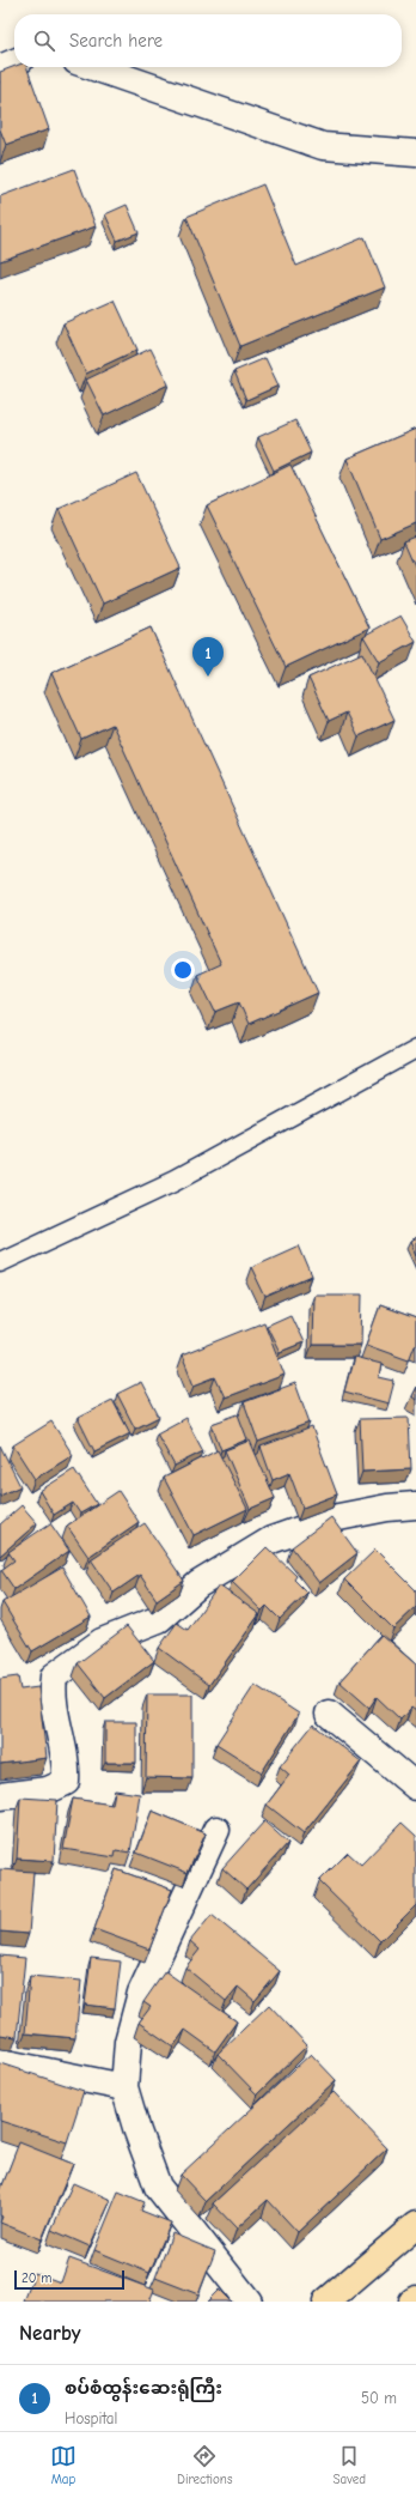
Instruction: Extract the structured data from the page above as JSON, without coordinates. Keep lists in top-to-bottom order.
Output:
{
  "scale_bar": "20 m",
  "page": {
    "search": "Search here",
    "pins": "1",
    "scale": "20 m",
    "heading": "Nearby",
    "list": [
      {
        "mark": "1",
        "name": "စပ်စံထွန်းဆေးရုံကြီး",
        "note": "Hospital",
        "value": "50 m"
      }
    ],
    "nav": ["Map", "Directions", "Saved"]
  }
}
